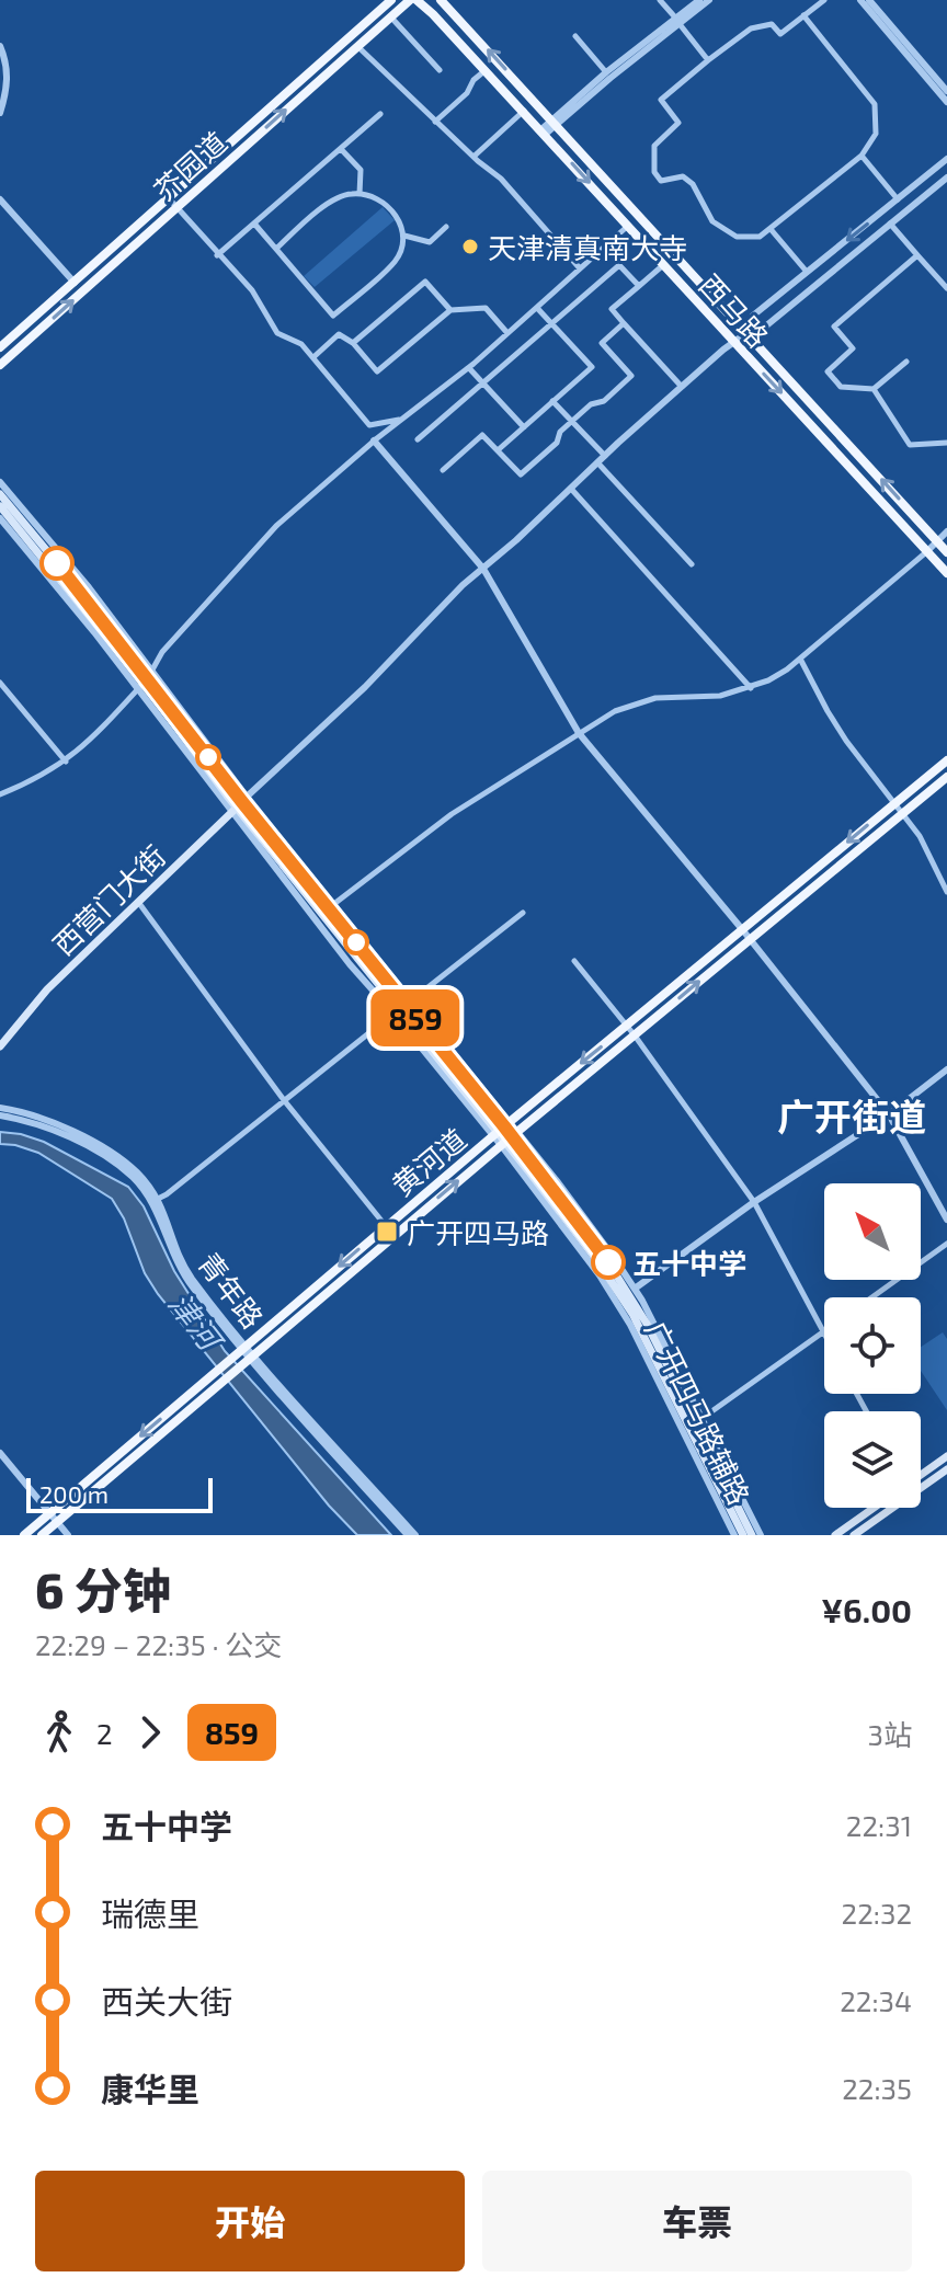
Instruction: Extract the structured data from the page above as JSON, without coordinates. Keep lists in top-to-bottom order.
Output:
{
  "streets": {
    "main road": [
      "芥园道",
      "西马路",
      "西营门大街",
      "黄河道"
    ],
    "street": ["青年路", "广开四马路辅路"]
  },
  "crossings": [
    ["芥园道", "西马路"],
    ["黄河道", "青年路"]
  ],
  "districts": ["广开街道"],
  "water": ["津河"],
  "places": {
    "other": ["天津清真南大寺", "五十中学"],
    "transit": ["广开四马路"]
  },
  "lines": ["bus line 859"],
  "scale_bar": "200 m",
  "north": "top left",
  "page": {
    "on_map": "859",
    "scale": "200 m",
    "heading": ["6 分钟", "22:29 – 22:35 · 公交", "¥6.00"],
    "legs": ["2", "859", "3站"],
    "list": [
      {
        "name": "五十中学",
        "value": "22:31"
      },
      {
        "name": "瑞德里",
        "value": "22:32"
      },
      {
        "name": "西关大街",
        "value": "22:34"
      },
      {
        "name": "康华里",
        "value": "22:35"
      }
    ],
    "buttons": ["开始", "车票"]
  }
}
